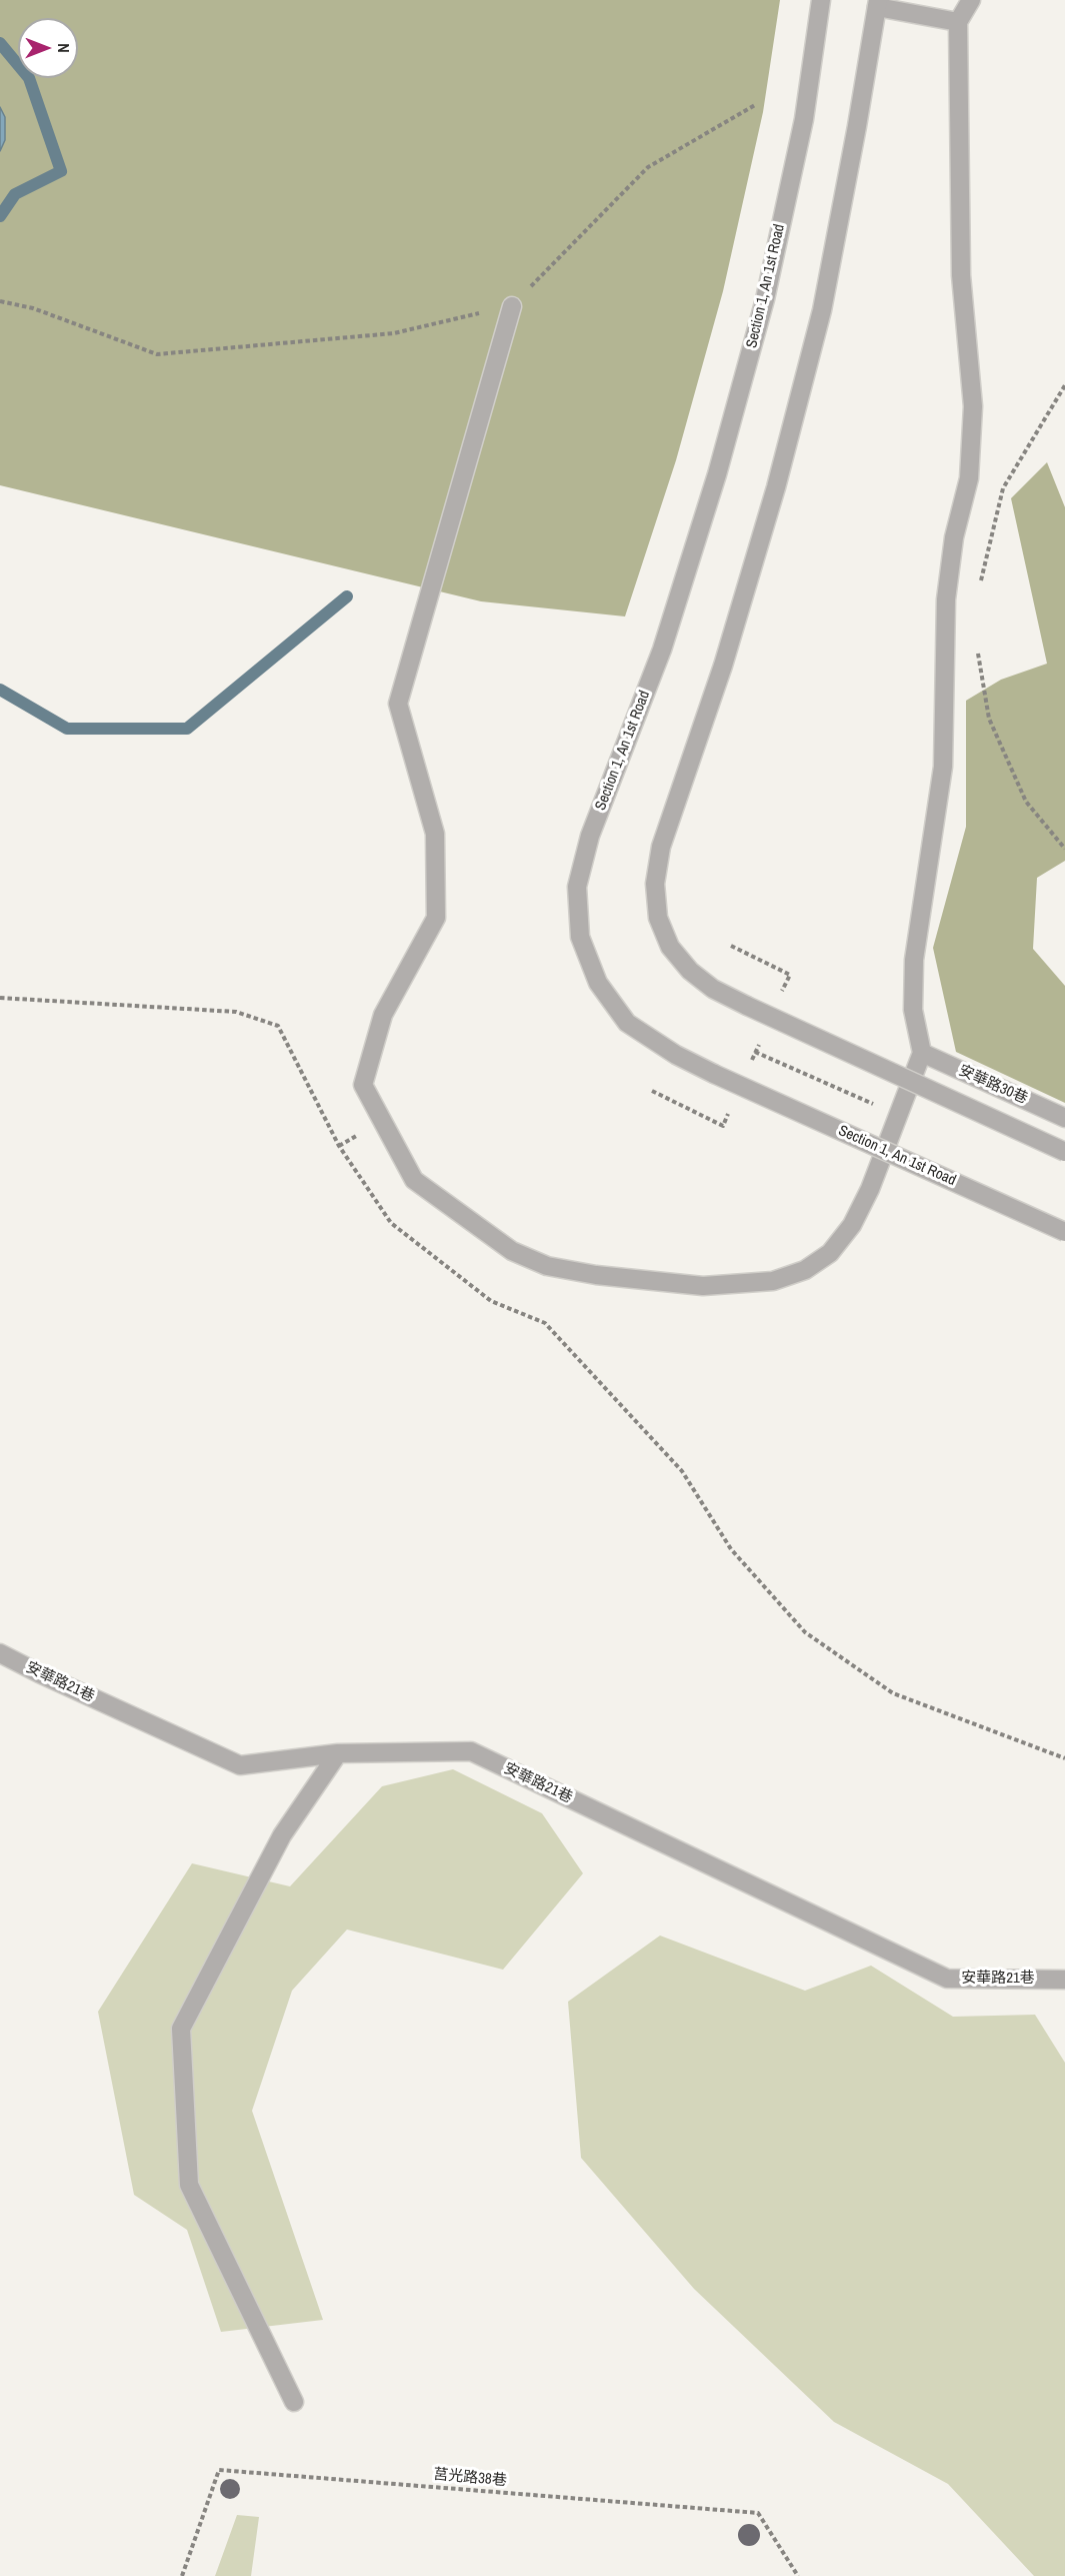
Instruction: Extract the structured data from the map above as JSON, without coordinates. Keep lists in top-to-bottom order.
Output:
{
  "streets": {
    "street": ["Section 1, An 1st Road", "安華路30巷", "安華路21巷"],
    "path": ["莒光路38巷"]
  },
  "north": "right"
}
